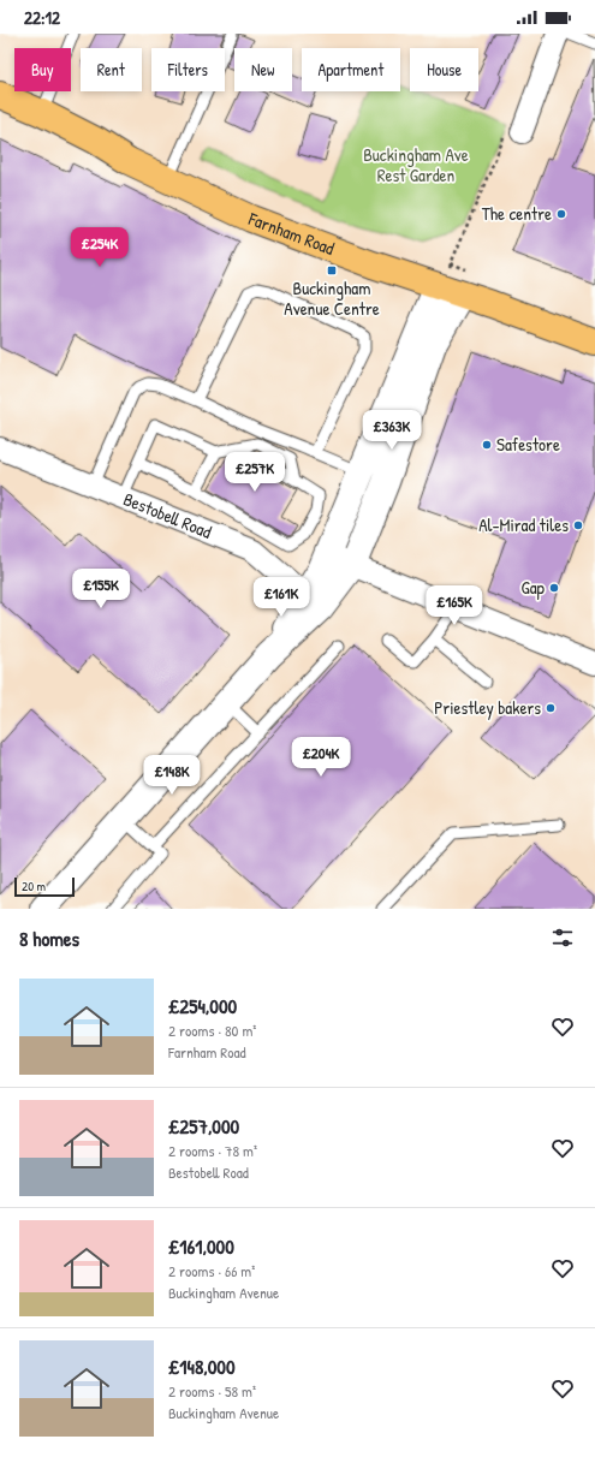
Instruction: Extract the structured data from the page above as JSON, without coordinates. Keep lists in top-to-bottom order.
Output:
{
  "streets": {
    "main road": ["Farnham Road"],
    "street": ["Bestobell Road"]
  },
  "parks": ["Buckingham Ave Rest Garden"],
  "places": {
    "other": [
      "The centre",
      "Safestore",
      "Al-Mirad tiles",
      "Gap",
      "Priestley bakers"
    ],
    "transit": ["Buckingham Avenue Centre"]
  },
  "scale_bar": "20 m",
  "page": {
    "status": "22:12",
    "chip": [
      "Buy",
      "Rent",
      "Filters",
      "New",
      "Apartment",
      "House"
    ],
    "price": [
      "£254K",
      "£363K",
      "£257K",
      "£155K",
      "£161K",
      "£165K",
      "£204K",
      "£148K"
    ],
    "scale": "20 m",
    "heading": "8 homes",
    "list": [
      {
        "name": "£254,000",
        "note": "2 rooms · 80 m² · Farnham Road"
      },
      {
        "name": "£257,000",
        "note": "2 rooms · 78 m² · Bestobell Road"
      },
      {
        "name": "£161,000",
        "note": "2 rooms · 66 m² · Buckingham Avenue"
      },
      {
        "name": "£148,000",
        "note": "2 rooms · 58 m² · Buckingham Avenue"
      }
    ]
  }
}
